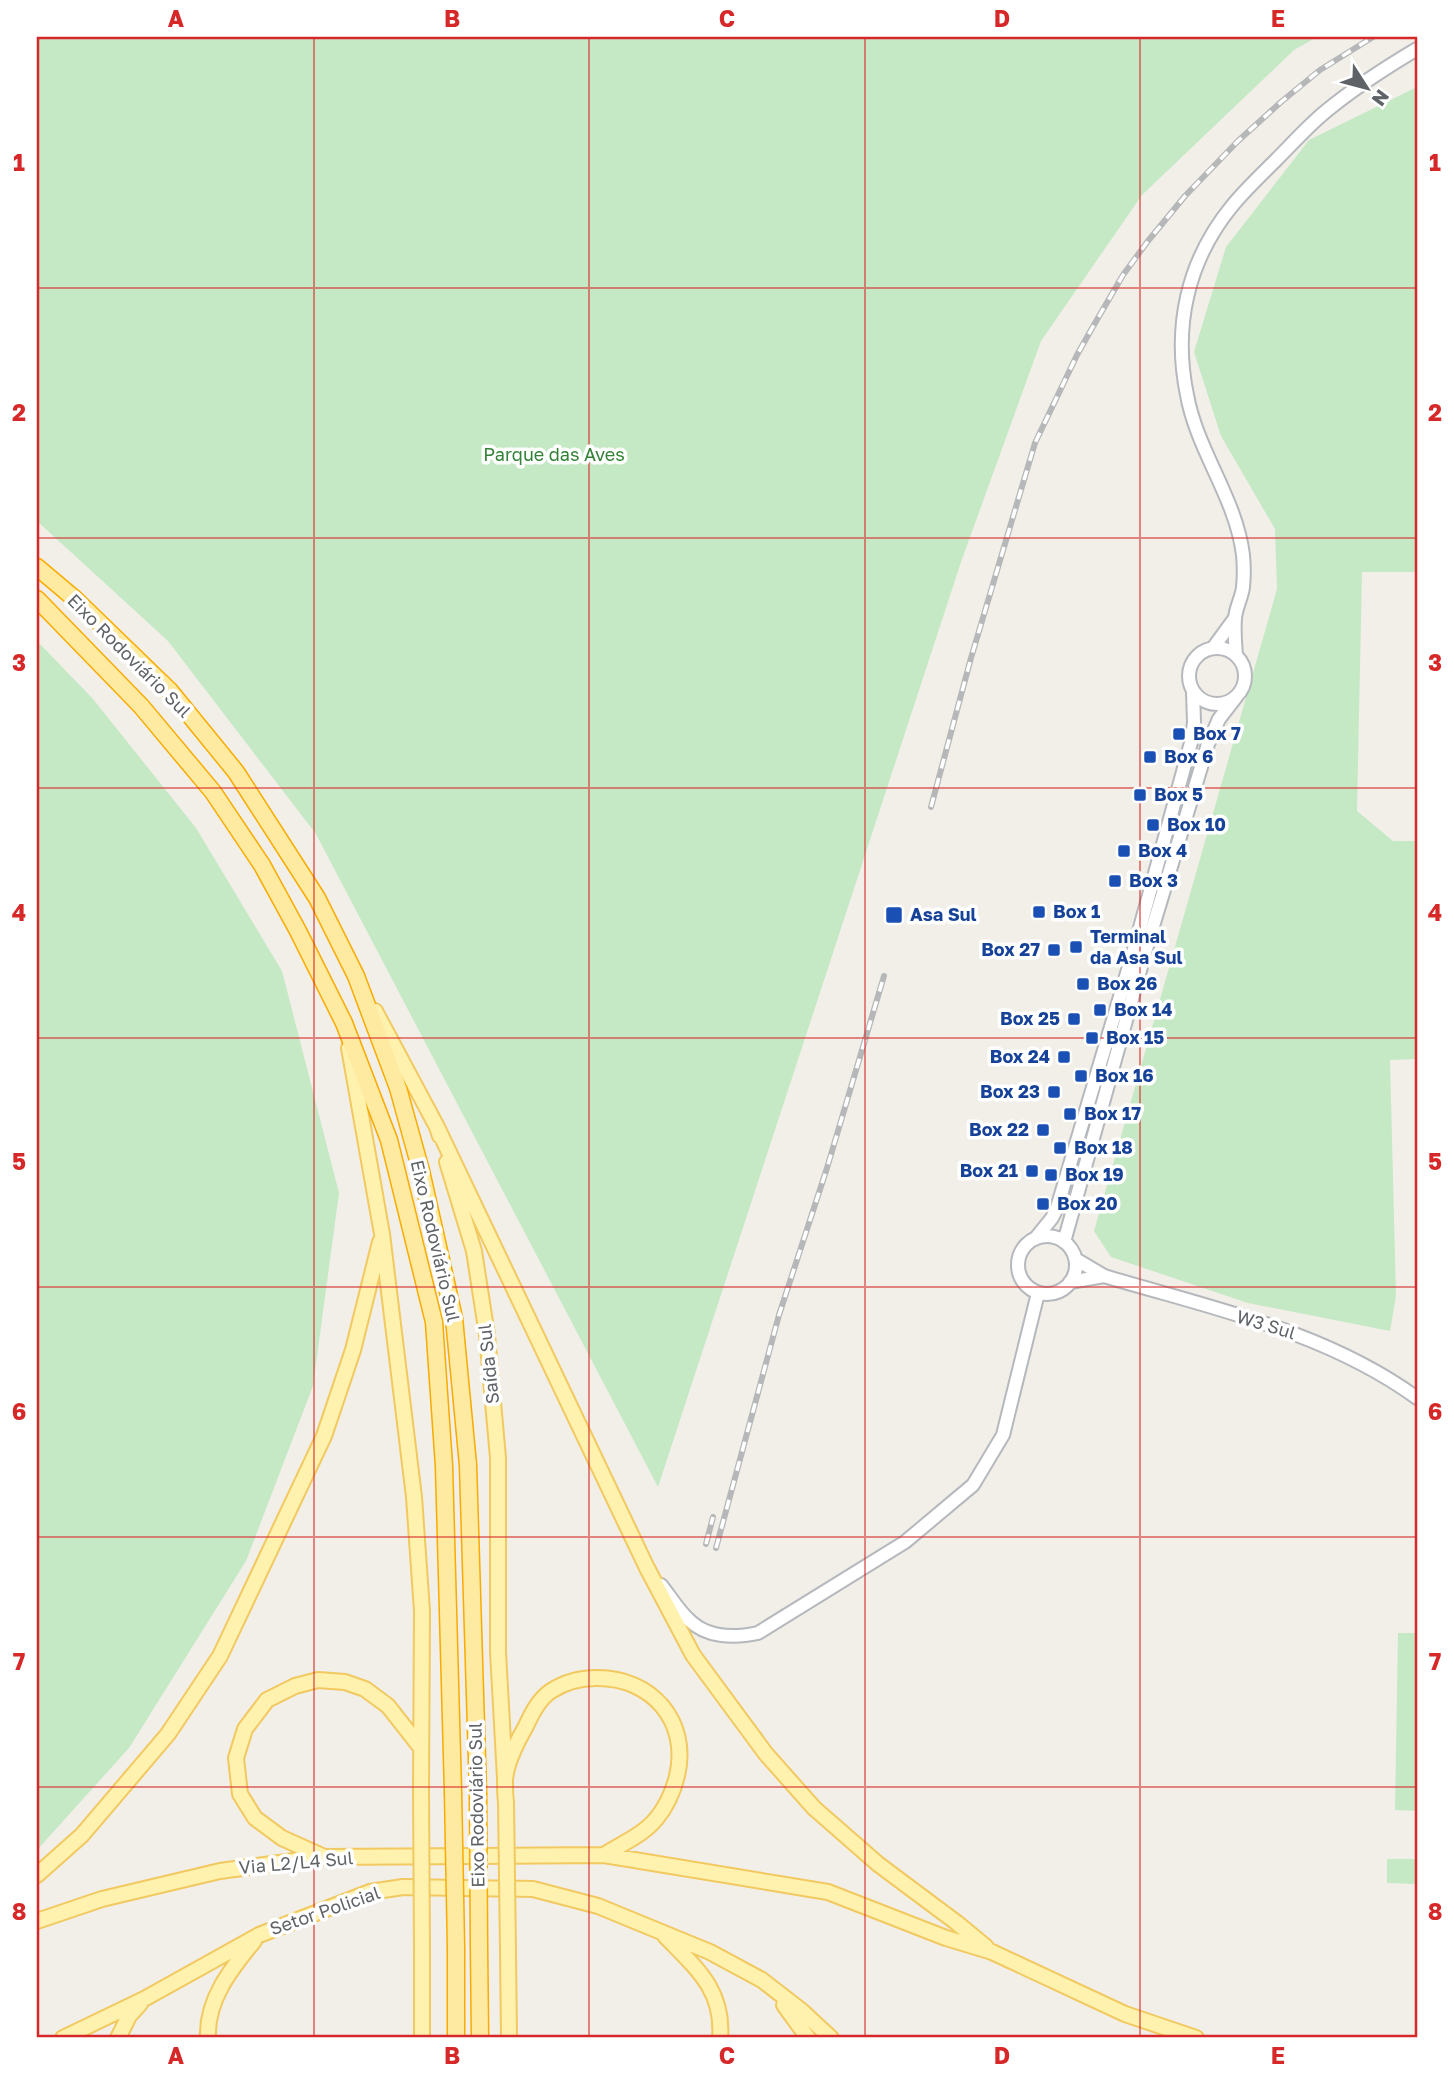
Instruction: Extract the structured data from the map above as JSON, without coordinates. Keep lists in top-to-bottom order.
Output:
{
  "streets": {
    "highway": ["Eixo Rodoviário Sul"],
    "main road": ["Saída Sul", "Via L2/L4 Sul", "Setor Policial"],
    "street": ["W3 Sul"]
  },
  "crossings": [
    ["Eixo Rodoviário Sul", "Saída Sul"]
  ],
  "parks": ["Parque das Aves"],
  "places": {
    "transit": [
      "Box 7",
      "Box 6",
      "Box 5",
      "Box 10",
      "Box 4",
      "Box 3",
      "Box 1",
      "Asa Sul",
      "Terminal da Asa Sul",
      "Box 27",
      "Box 26",
      "Box 14",
      "Box 25",
      "Box 15",
      "Box 24",
      "Box 16",
      "Box 23",
      "Box 17",
      "Box 22",
      "Box 18",
      "Box 21",
      "Box 19",
      "Box 20"
    ]
  },
  "north": "bottom right",
  "grid": {
    "columns": [
      "A",
      "B",
      "C",
      "D",
      "E"
    ],
    "rows": [
      "1",
      "2",
      "3",
      "4",
      "5",
      "6",
      "7",
      "8"
    ]
  }
}
